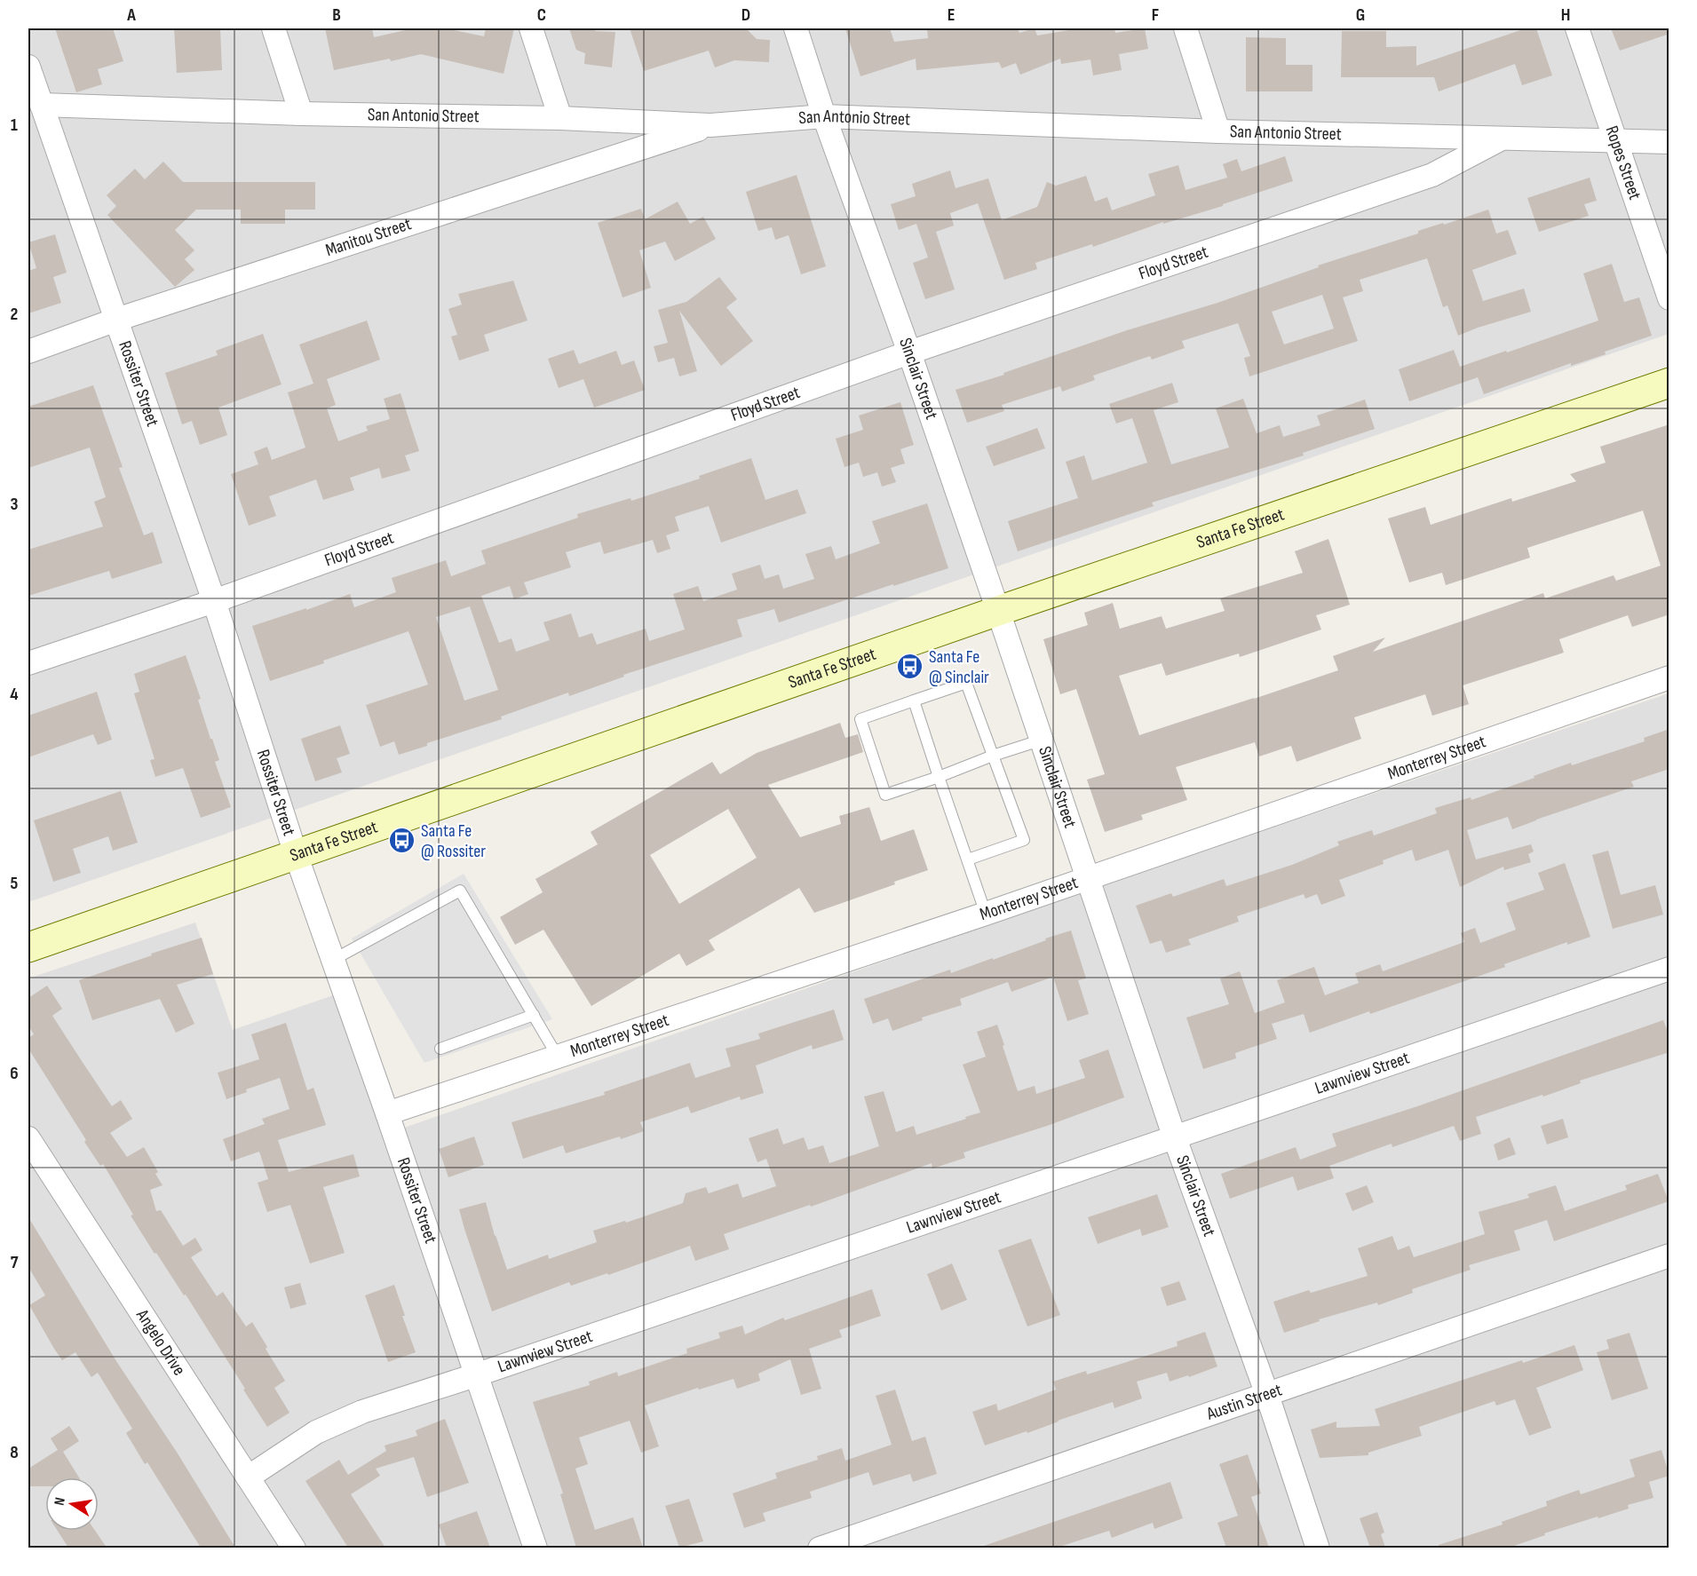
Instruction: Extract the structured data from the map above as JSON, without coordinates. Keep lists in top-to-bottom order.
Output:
{
  "streets": {
    "main road": ["Santa Fe Street"],
    "street": [
      "San Antonio Street",
      "Ropes Street",
      "Manitou Street",
      "Floyd Street",
      "Sinclair Street",
      "Rossiter Street",
      "Monterrey Street",
      "Lawnview Street",
      "Angelo Drive",
      "Austin Street"
    ]
  },
  "crossings": [
    ["San Antonio Street", "Ropes Street"],
    ["San Antonio Street", "Manitou Street"],
    ["San Antonio Street", "Floyd Street"],
    ["San Antonio Street", "Sinclair Street"],
    ["San Antonio Street", "Rossiter Street"],
    ["Manitou Street", "Rossiter Street"],
    ["Floyd Street", "Sinclair Street"],
    ["Floyd Street", "Rossiter Street"],
    ["Sinclair Street", "Santa Fe Street"],
    ["Sinclair Street", "Monterrey Street"],
    ["Sinclair Street", "Lawnview Street"],
    ["Sinclair Street", "Austin Street"],
    ["Rossiter Street", "Santa Fe Street"],
    ["Rossiter Street", "Monterrey Street"],
    ["Rossiter Street", "Lawnview Street"],
    ["Lawnview Street", "Angelo Drive"]
  ],
  "places": {
    "bus stop": ["Santa Fe @ Sinclair", "Santa Fe @ Rossiter"]
  },
  "north": "left",
  "grid": {
    "columns": [
      "A",
      "B",
      "C",
      "D",
      "E",
      "F",
      "G",
      "H"
    ],
    "rows": [
      "1",
      "2",
      "3",
      "4",
      "5",
      "6",
      "7",
      "8"
    ]
  }
}
